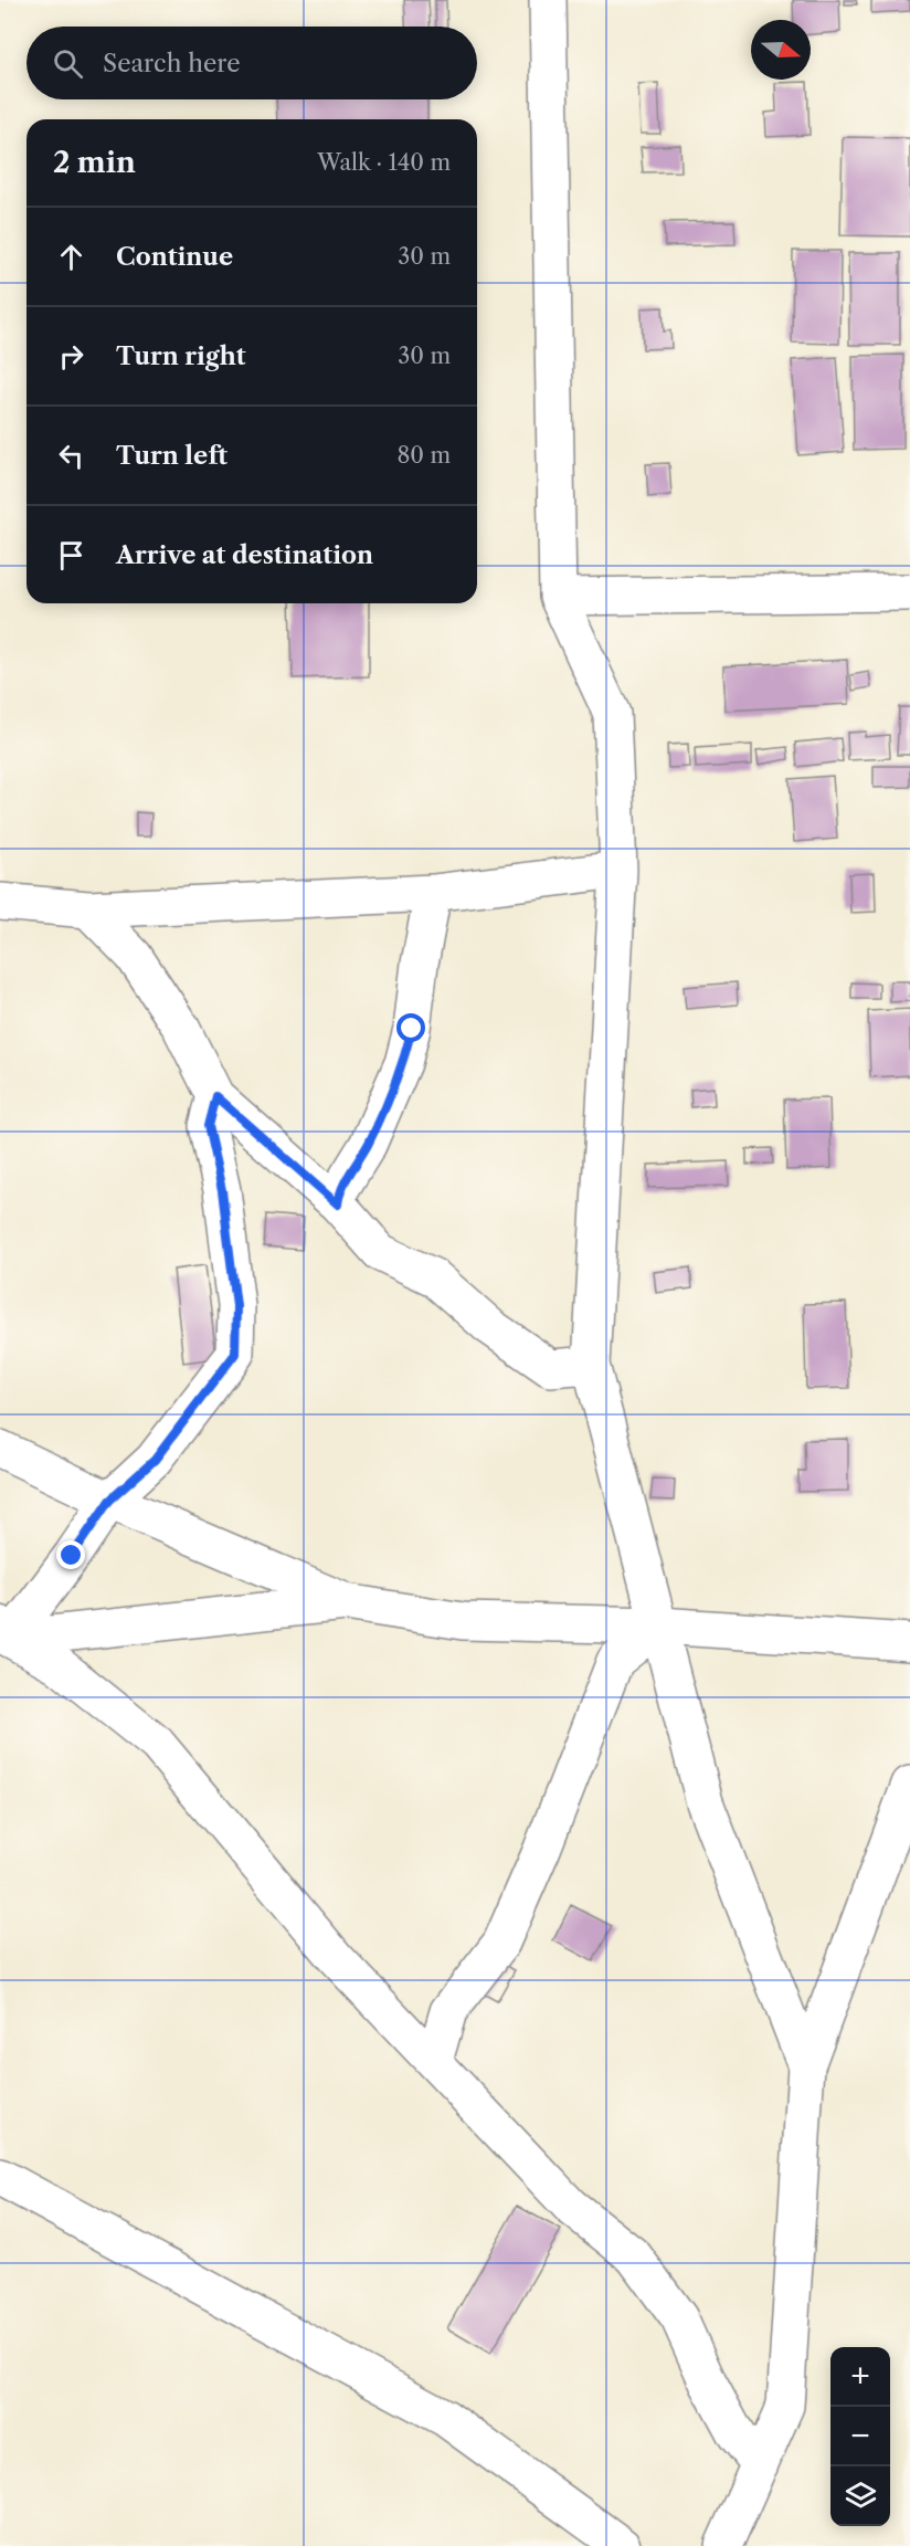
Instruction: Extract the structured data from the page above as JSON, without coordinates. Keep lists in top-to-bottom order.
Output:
{
  "north": "right",
  "page": {
    "search": "Search here",
    "heading": ["2 min", "Walk · 140 m"],
    "list": [
      ["Continue", "30 m"],
      ["Turn right", "30 m"],
      ["Turn left", "80 m"],
      "Arrive at destination"
    ],
    "map_buttons": ["+", "−"]
  }
}
